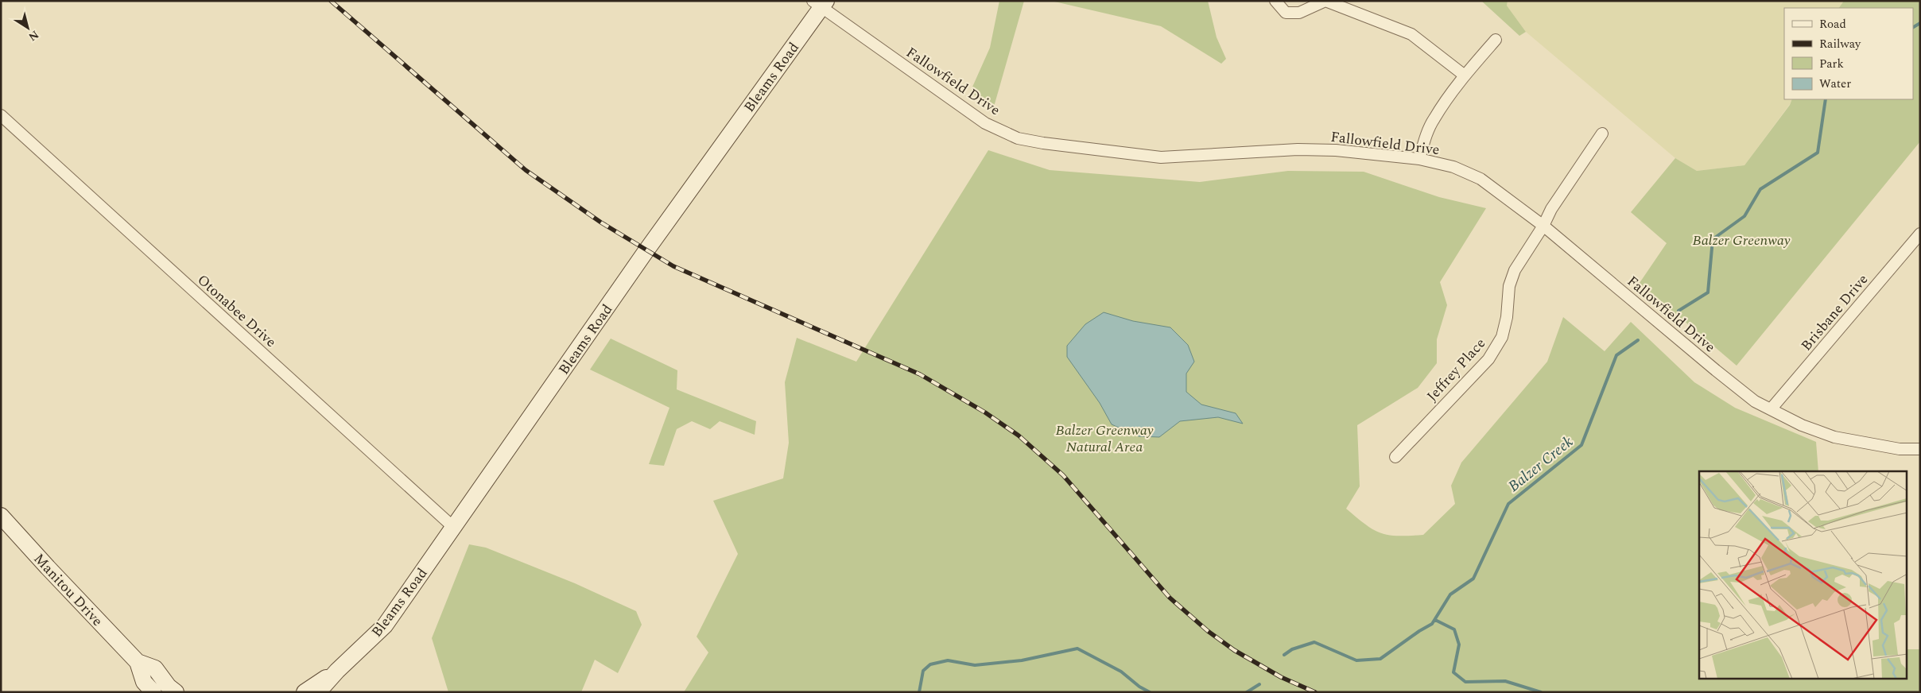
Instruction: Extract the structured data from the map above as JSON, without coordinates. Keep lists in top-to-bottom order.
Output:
{
  "streets": {
    "main road": ["Bleams Road", "Manitou Drive"],
    "street": [
      "Fallowfield Drive",
      "Otonabee Drive",
      "Brisbane Drive",
      "Jeffrey Place"
    ]
  },
  "crossings": [
    ["Bleams Road", "Fallowfield Drive"],
    ["Bleams Road", "Otonabee Drive"],
    ["Fallowfield Drive", "Brisbane Drive"],
    ["Fallowfield Drive", "Jeffrey Place"]
  ],
  "water": ["Balzer Creek"],
  "parks": ["Balzer Greenway", "Balzer Greenway Natural Area"],
  "legend": [
    "Road",
    "Railway",
    "Park",
    "Water"
  ],
  "north": "bottom right"
}
